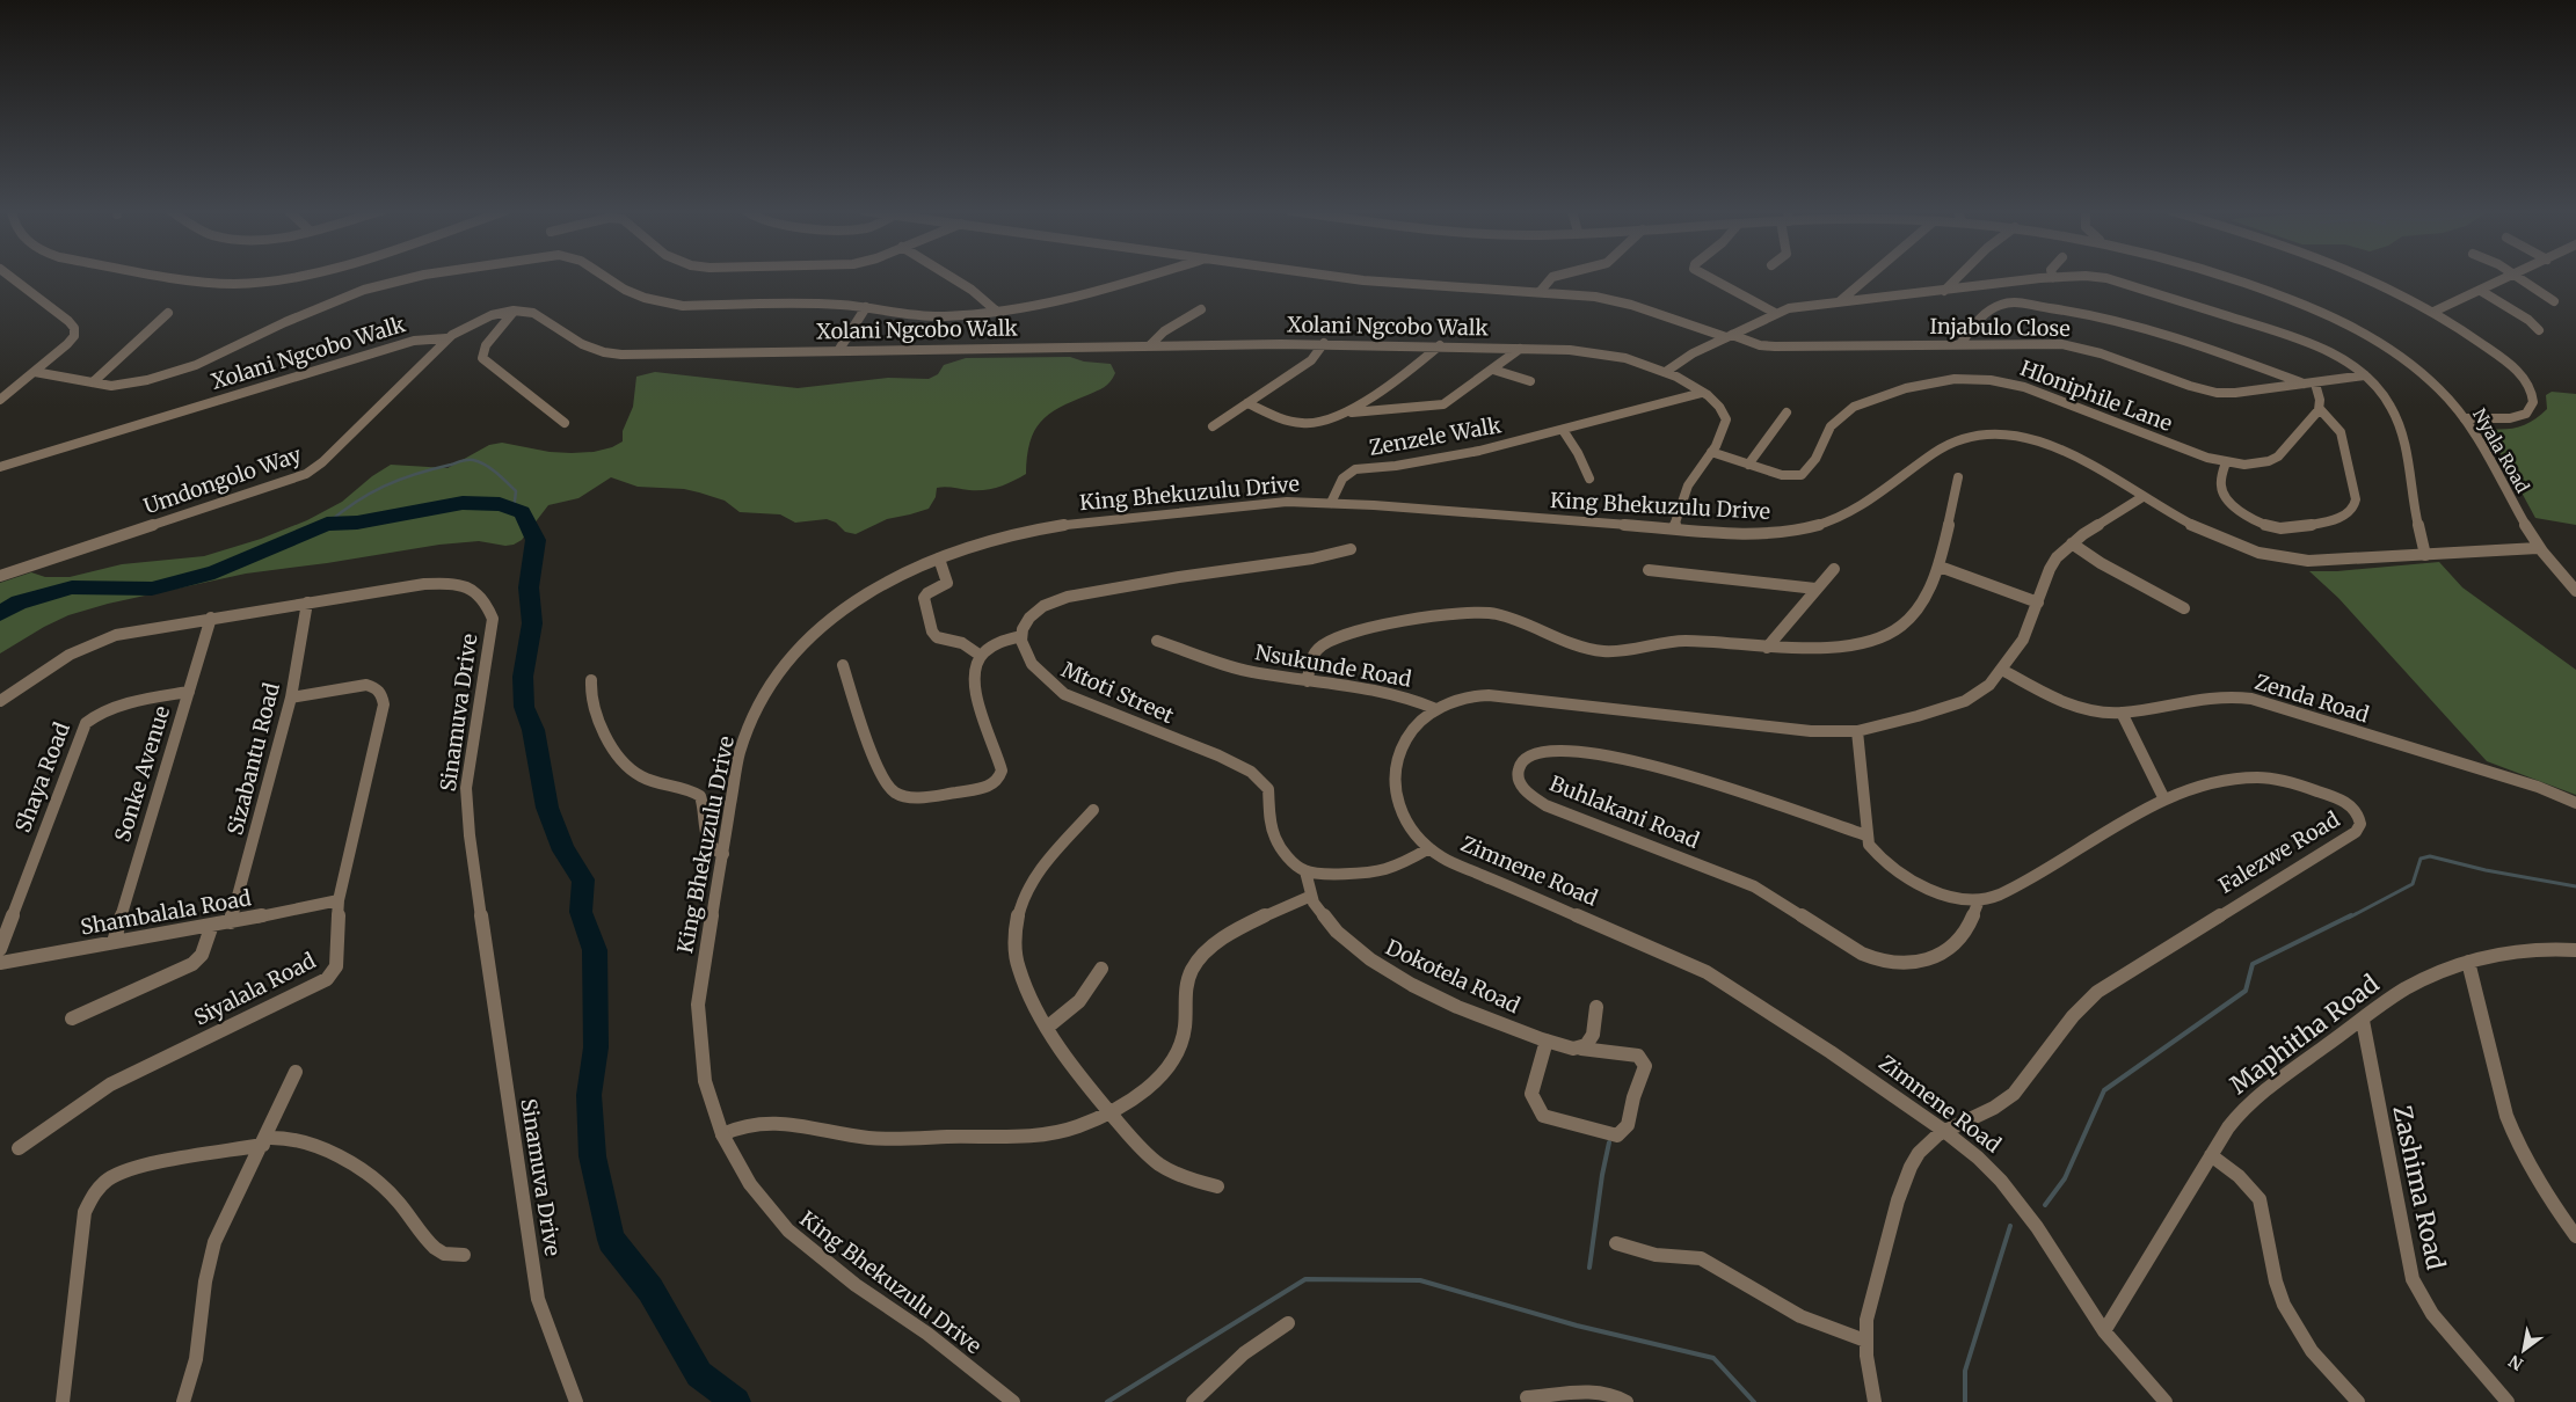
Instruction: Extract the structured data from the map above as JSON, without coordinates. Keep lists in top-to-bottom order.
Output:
{
  "streets": {
    "street": [
      "Xolani Ngcobo Walk",
      "Injabulo Close",
      "Hloniphile Lane",
      "Zenzele Walk",
      "Nyala Road",
      "Umdongolo Way",
      "King Bhekuzulu Drive",
      "Nsukunde Road",
      "Mtoti Street",
      "Zenda Road",
      "Sinamuva Drive",
      "Sizabantu Road",
      "Sonke Avenue",
      "Shaya Road",
      "Buhlakani Road",
      "Falezwe Road",
      "Zimnene Road",
      "Shambalala Road",
      "Dokotela Road",
      "Siyalala Road",
      "Maphitha Road",
      "Zashima Road"
    ]
  },
  "crossings": [
    ["Xolani Ngcobo Walk", "Hloniphile Lane"],
    ["Xolani Ngcobo Walk", "Zenzele Walk"],
    ["Xolani Ngcobo Walk", "Umdongolo Way"],
    ["Xolani Ngcobo Walk", "King Bhekuzulu Drive"],
    ["Zenzele Walk", "King Bhekuzulu Drive"],
    ["Nyala Road", "King Bhekuzulu Drive"],
    ["King Bhekuzulu Drive", "Zimnene Road"],
    ["Nsukunde Road", "Zimnene Road"],
    ["Mtoti Street", "Dokotela Road"],
    ["Zenda Road", "Zimnene Road"],
    ["Sinamuva Drive", "Sizabantu Road"],
    ["Sinamuva Drive", "Sonke Avenue"],
    ["Sizabantu Road", "Shambalala Road"],
    ["Sizabantu Road", "Siyalala Road"],
    ["Sonke Avenue", "Shaya Road"],
    ["Sonke Avenue", "Shambalala Road"],
    ["Buhlakani Road", "Falezwe Road"],
    ["Falezwe Road", "Zimnene Road"],
    ["Zimnene Road", "Maphitha Road"],
    ["Shambalala Road", "Siyalala Road"],
    ["Maphitha Road", "Zashima Road"]
  ],
  "north": "bottom left"
}
